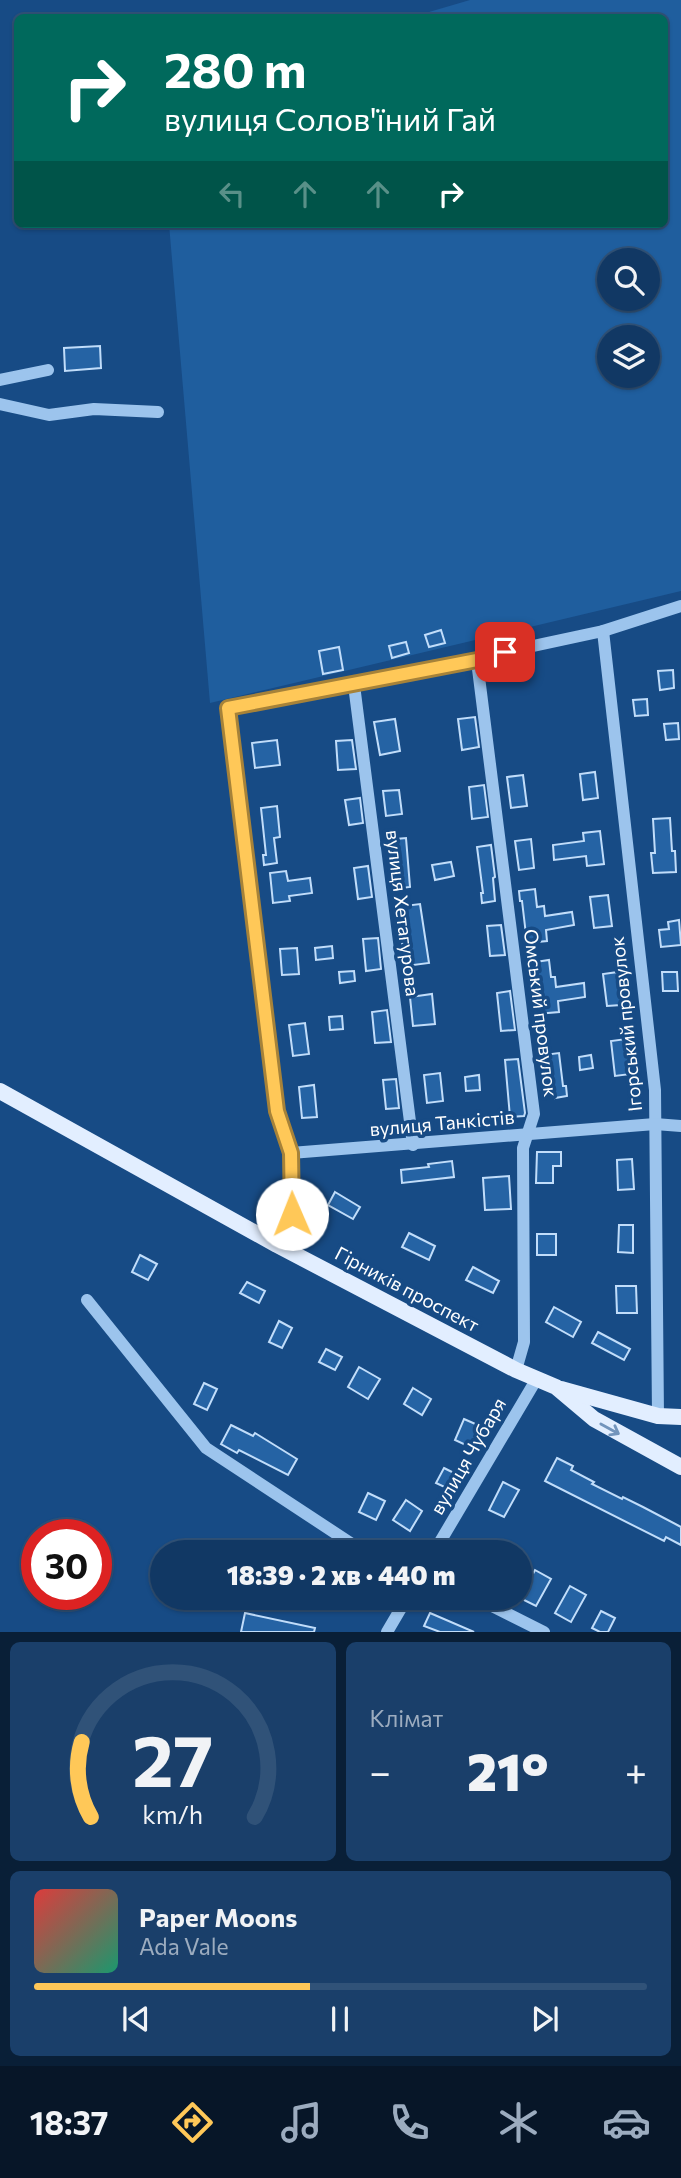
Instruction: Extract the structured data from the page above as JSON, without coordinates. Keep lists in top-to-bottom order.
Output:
{
  "streets": {
    "main road": ["Гірників проспект"],
    "street": [
      "вулиця Хетагурова",
      "Омський провулок",
      "Ігорський провулок",
      "вулиця Танкістів",
      "вулиця Чубаря"
    ]
  },
  "crossings": [
    ["вулиця Хетагурова", "вулиця Танкістів"],
    ["Омський провулок", "вулиця Танкістів"],
    ["Омський провулок", "Гірників проспект"],
    ["Ігорський провулок", "вулиця Танкістів"],
    ["Гірників проспект", "вулиця Чубаря"]
  ],
  "page": {
    "turn": ["280 m", "вулиця Солов'їний Гай"],
    "limit": "30",
    "trip": "18:39 · 2 хв · 440 m",
    "tile": "Клімат",
    "heat": ["−", "21°", "+"],
    "song": ["Paper Moons", "Ada Vale"],
    "tabs": "18:37",
    "gauge": ["27", "km/h"]
  }
}
